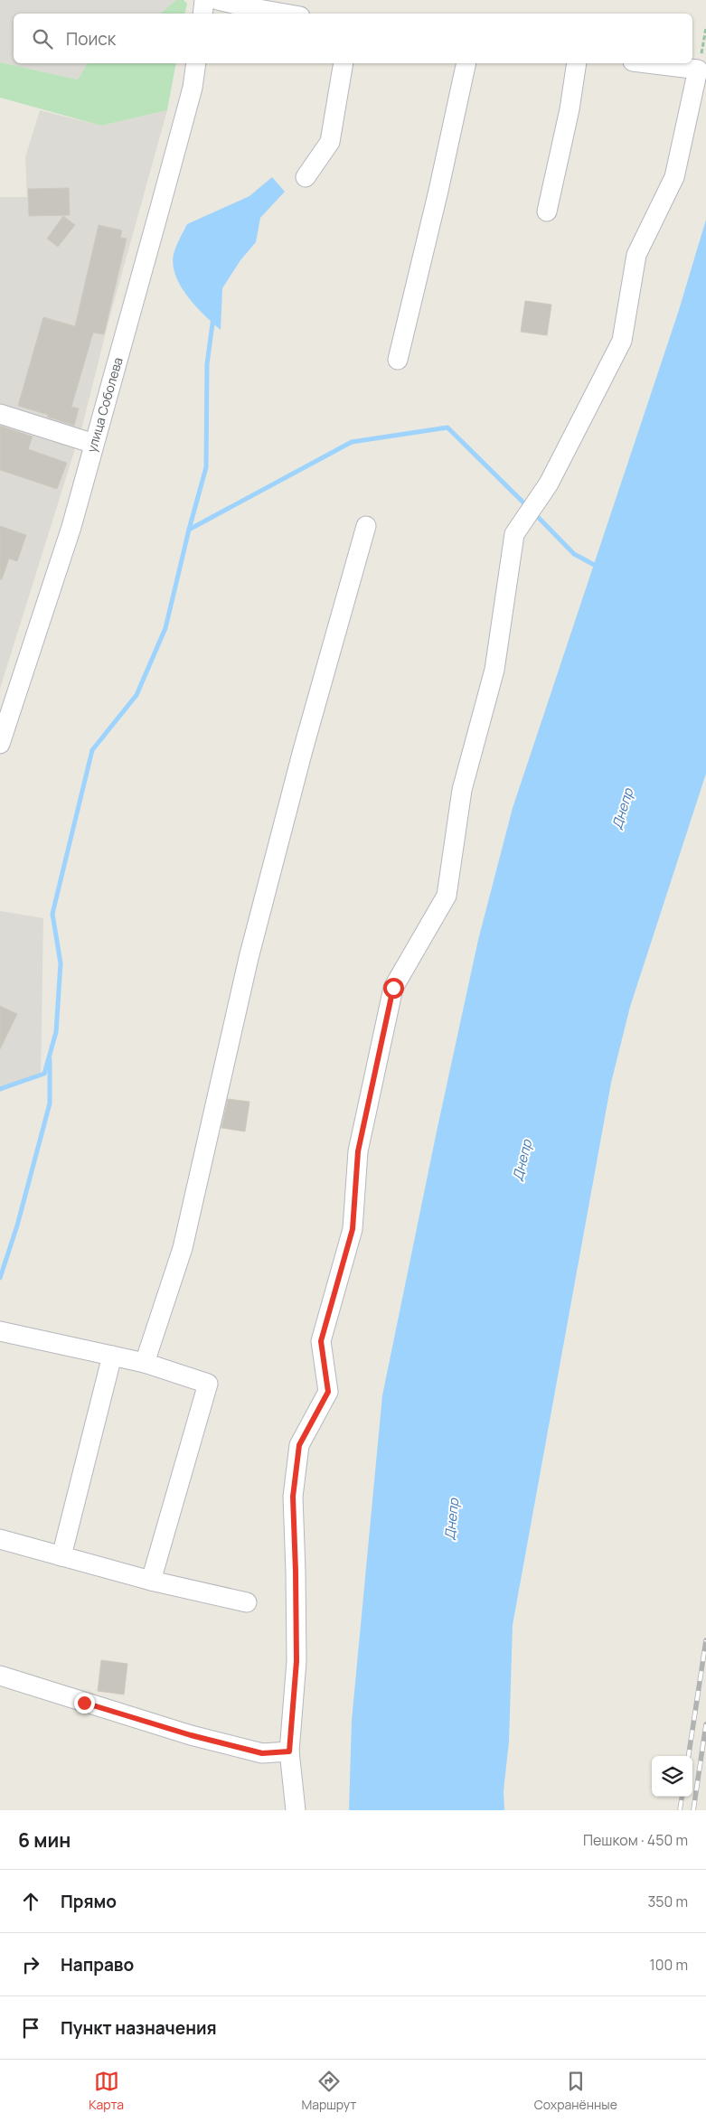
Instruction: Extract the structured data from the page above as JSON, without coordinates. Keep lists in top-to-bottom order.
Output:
{
  "streets": {
    "street": ["улица Соболева"]
  },
  "water": ["Днепр"],
  "page": {
    "search": "Поиск",
    "heading": ["6 мин", "Пешком · 450 m"],
    "list": [
      ["Прямо", "350 m"],
      ["Направо", "100 m"],
      "Пункт назначения"
    ],
    "nav": ["Карта", "Маршрут", "Сохранённые"]
  }
}
